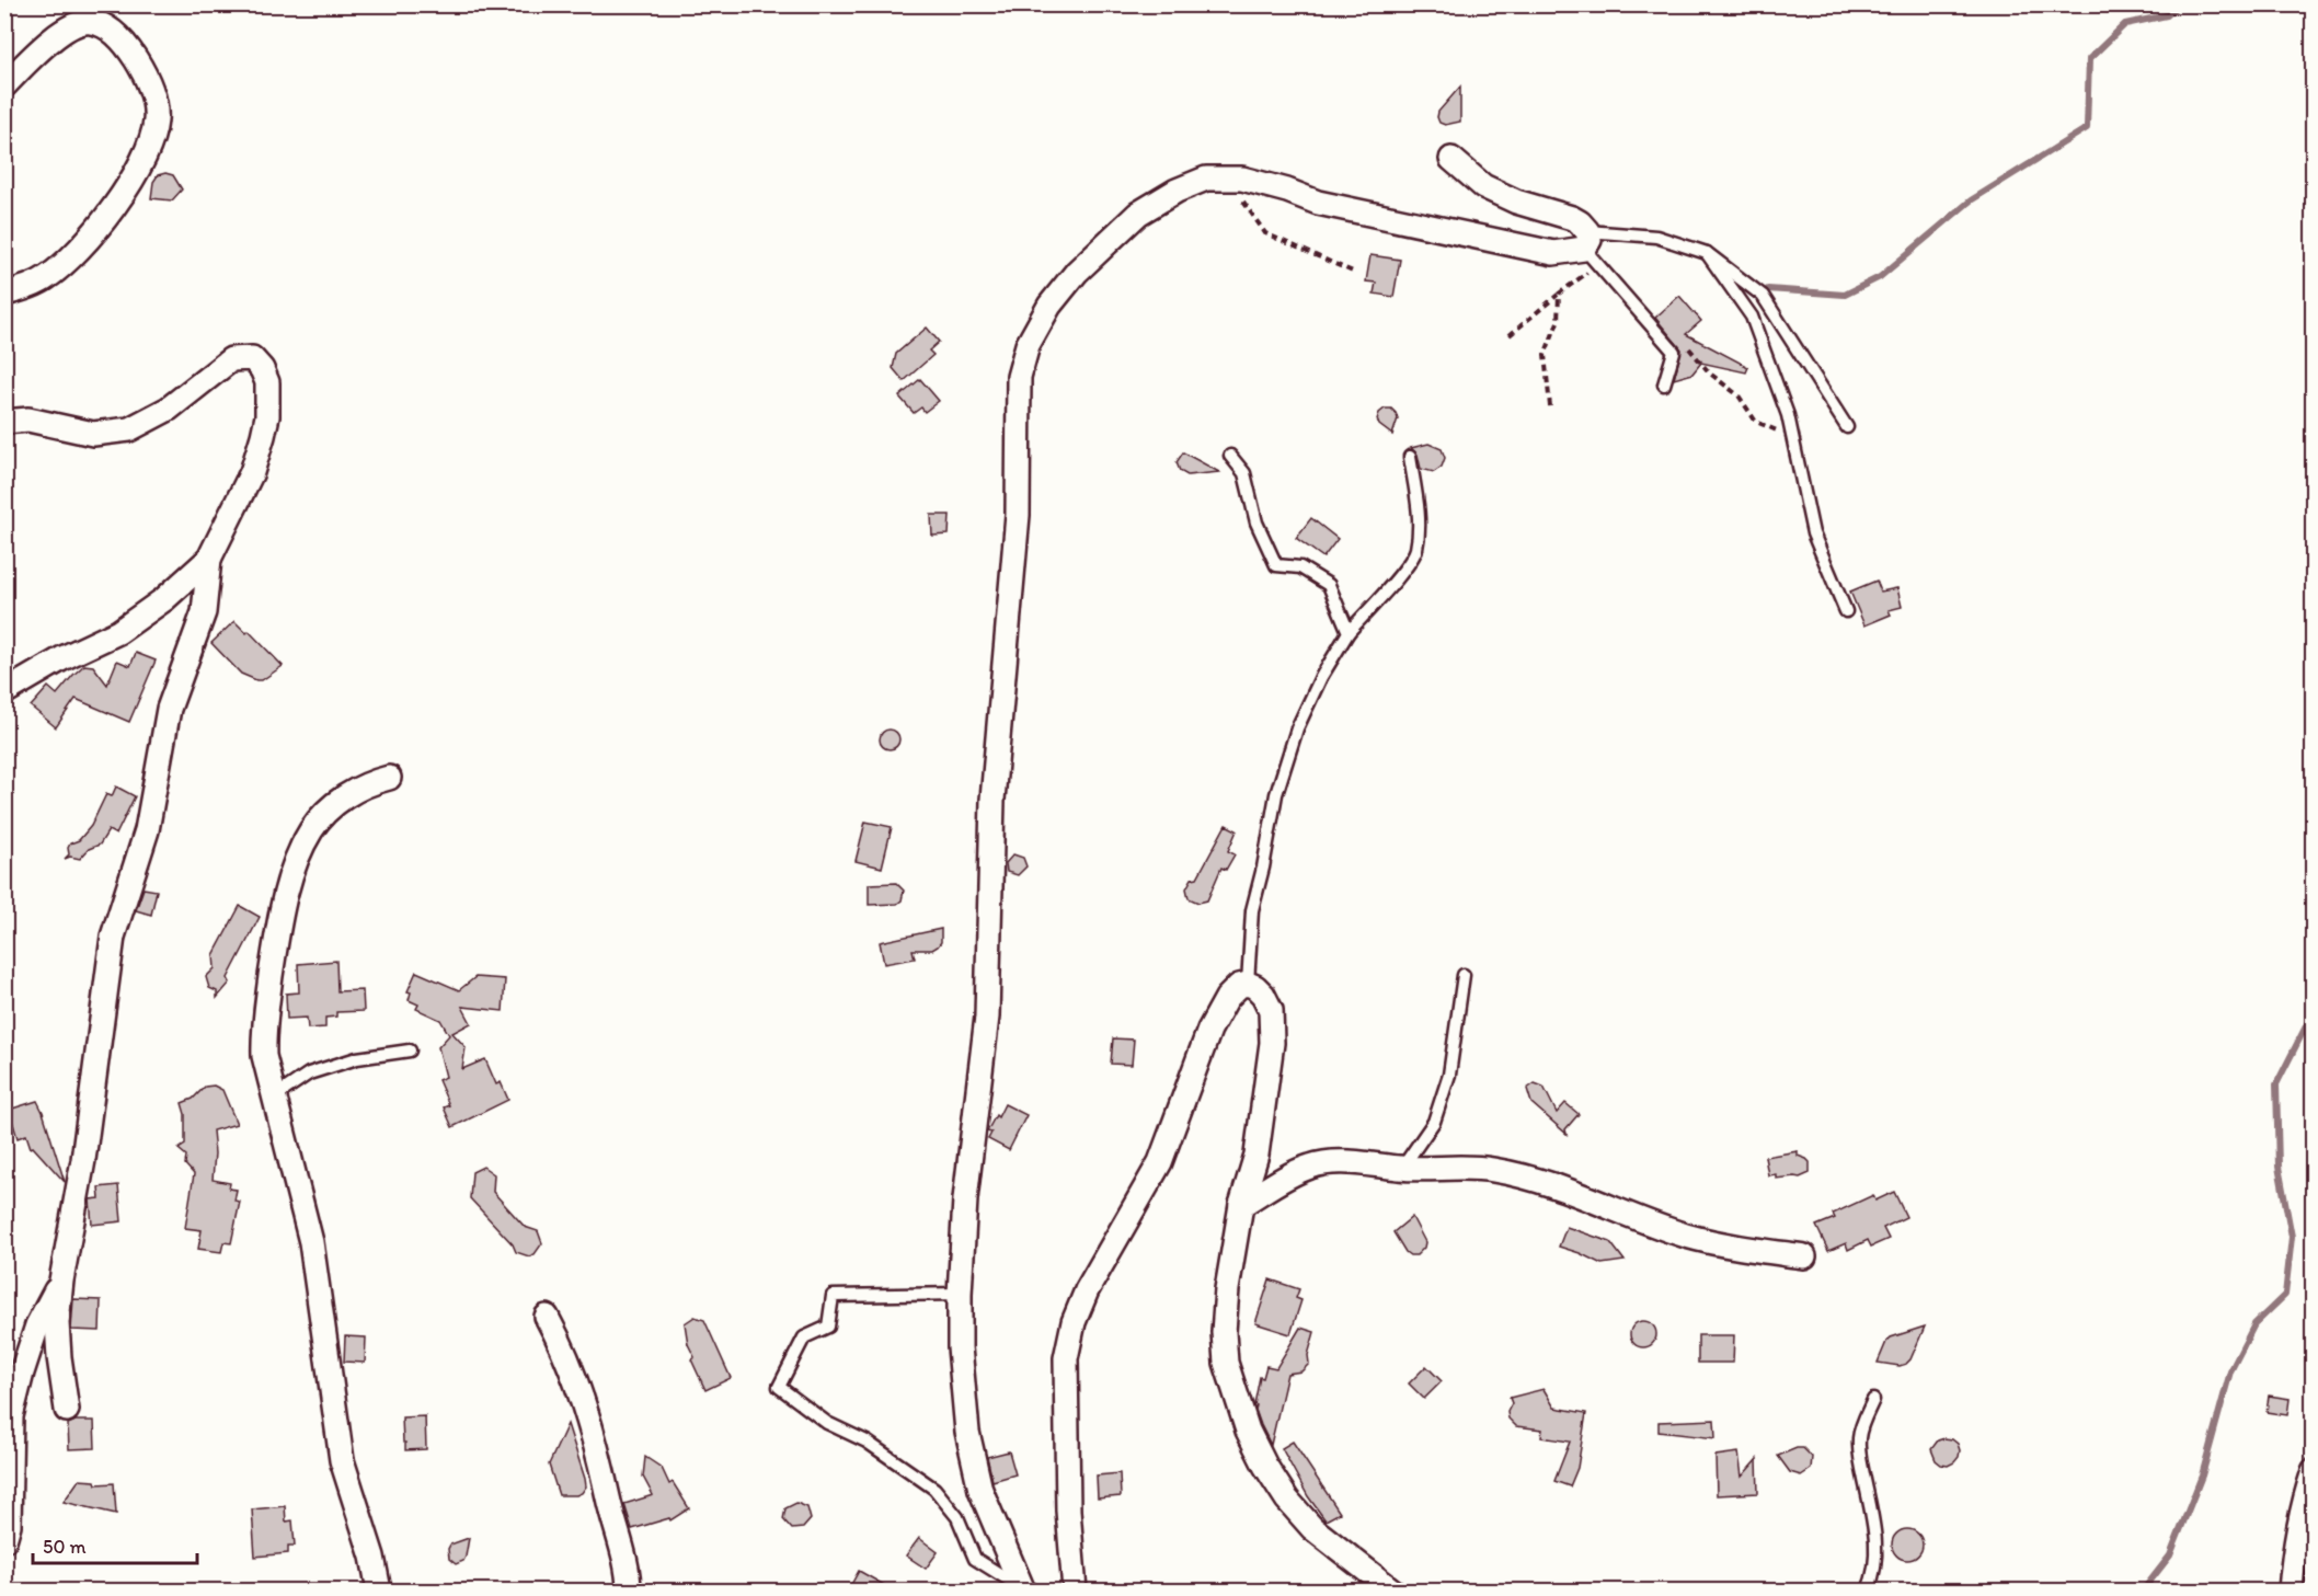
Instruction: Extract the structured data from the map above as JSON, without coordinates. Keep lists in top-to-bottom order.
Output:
{
  "scale_bar": "50 m"
}
